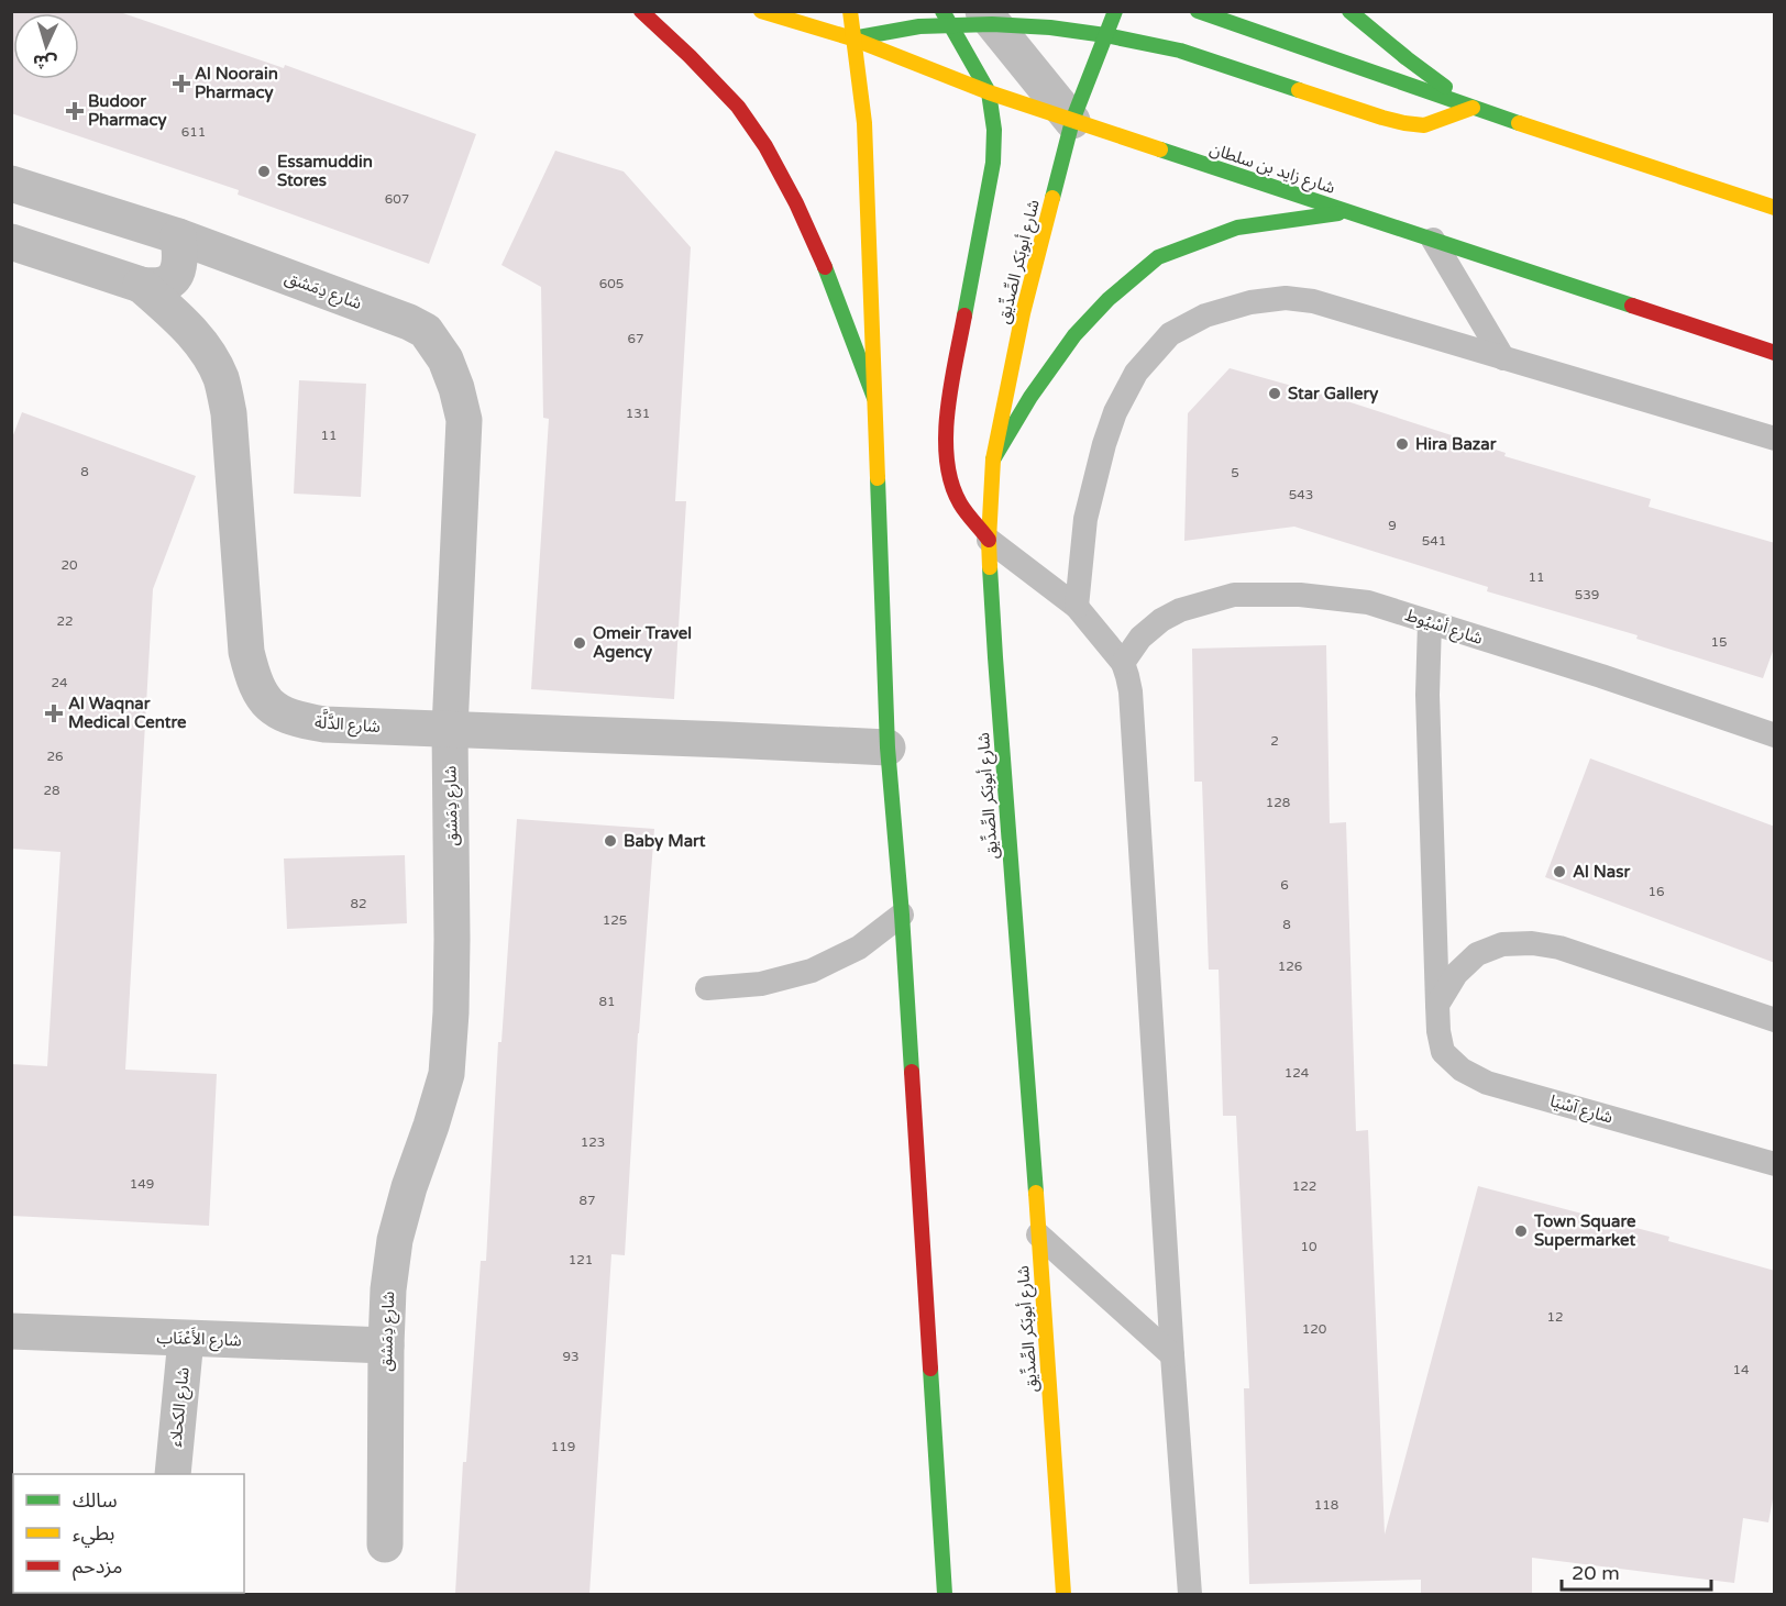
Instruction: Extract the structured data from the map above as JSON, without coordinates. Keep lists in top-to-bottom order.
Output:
{
  "streets": {
    "main road": ["شارع زايد بن سلطان", "شارع أبوبَكر الصِّدِّيق"],
    "street": [
      "شارع دِمَشق",
      "شارع الدَّلَّة",
      "شارع الأَعْنَاب",
      "شارع الكحلاء"
    ],
    "lane": ["شارع أسْيُوط", "شارع آسْيَا"]
  },
  "crossings": [
    ["شارع زايد بن سلطان", "شارع أبوبَكر الصِّدِّيق"],
    ["شارع دِمَشق", "شارع الدَّلَّة"],
    ["شارع دِمَشق", "شارع الأَعْنَاب"],
    ["شارع أسْيُوط", "شارع آسْيَا"],
    ["شارع الأَعْنَاب", "شارع الكحلاء"]
  ],
  "places": {
    "health": ["Al Noorain Pharmacy", "Budoor Pharmacy", "Al Waqnar Medical Centre"],
    "other": [
      "Essamuddin Stores",
      "Star Gallery",
      "Hira Bazar",
      "Omeir Travel Agency",
      "Baby Mart",
      "Al Nasr",
      "Town Square Supermarket"
    ]
  },
  "house_numbers": [
    "611",
    "607",
    "605",
    "67",
    "131",
    "11",
    "8",
    "5",
    "543",
    "9",
    "541",
    "20",
    "11",
    "539",
    "22",
    "15",
    "24",
    "2",
    "26",
    "28",
    "128",
    "6",
    "16",
    "82",
    "125",
    "8",
    "126",
    "81",
    "124",
    "123",
    "149",
    "122",
    "87",
    "10",
    "121",
    "12",
    "120",
    "93",
    "14",
    "119",
    "118"
  ],
  "legend": ["سالك", "بطيء", "مزدحم"],
  "scale_bar": "20 m",
  "north": "bottom"
}
